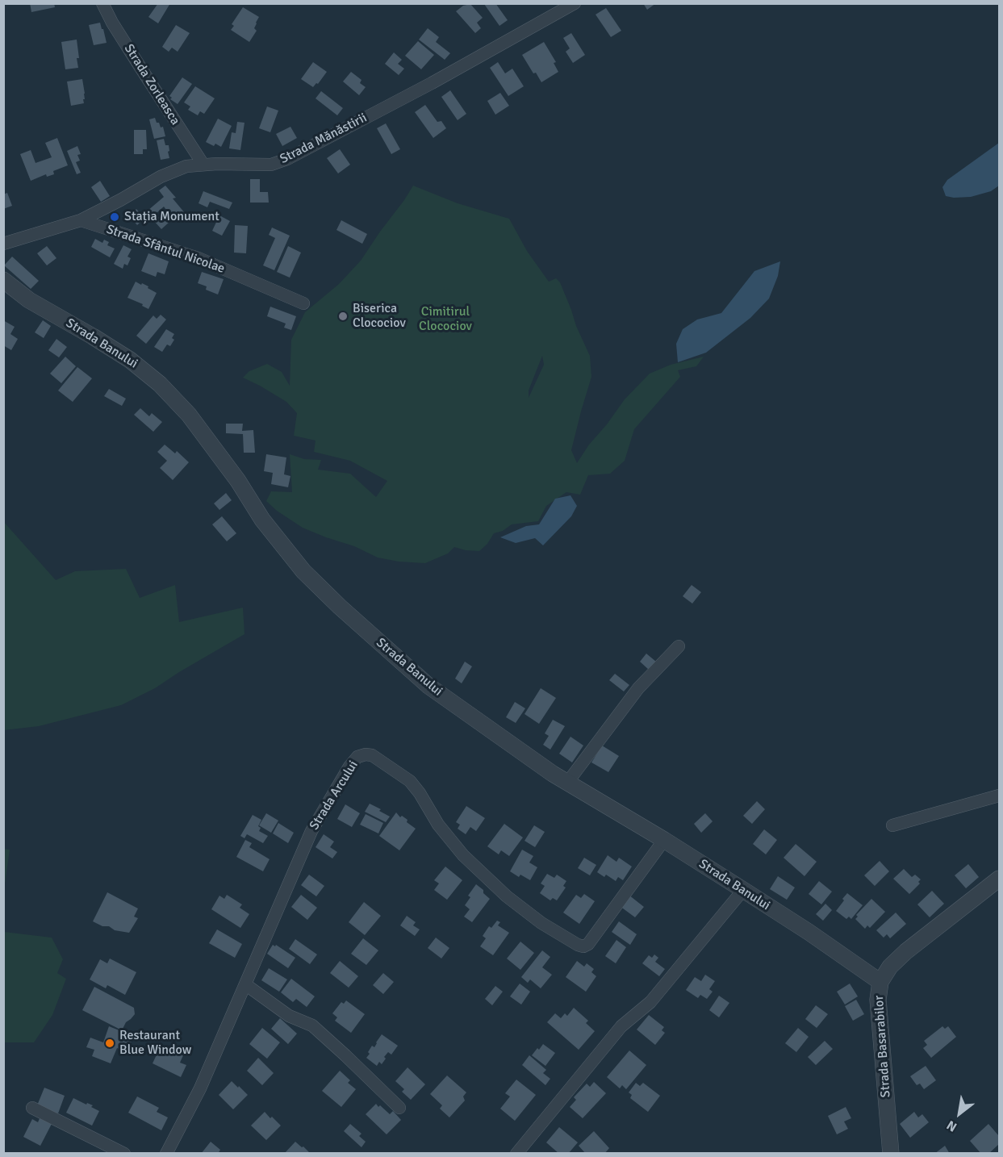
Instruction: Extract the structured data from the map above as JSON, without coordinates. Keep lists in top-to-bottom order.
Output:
{
  "streets": {
    "street": [
      "Strada Zorleasca",
      "Strada Mănăstirii",
      "Strada Sfântul Nicolae",
      "Strada Banului",
      "Strada Arcului",
      "Strada Basarabilor"
    ]
  },
  "crossings": [
    ["Strada Zorleasca", "Strada Mănăstirii"],
    ["Strada Mănăstirii", "Strada Sfântul Nicolae"],
    ["Strada Banului", "Strada Arcului"],
    ["Strada Banului", "Strada Basarabilor"]
  ],
  "parks": ["Cimitirul Clocociov"],
  "places": ["Stația Monument", "Biserica Clocociov", "Restaurant Blue Window"],
  "north": "bottom left"
}
